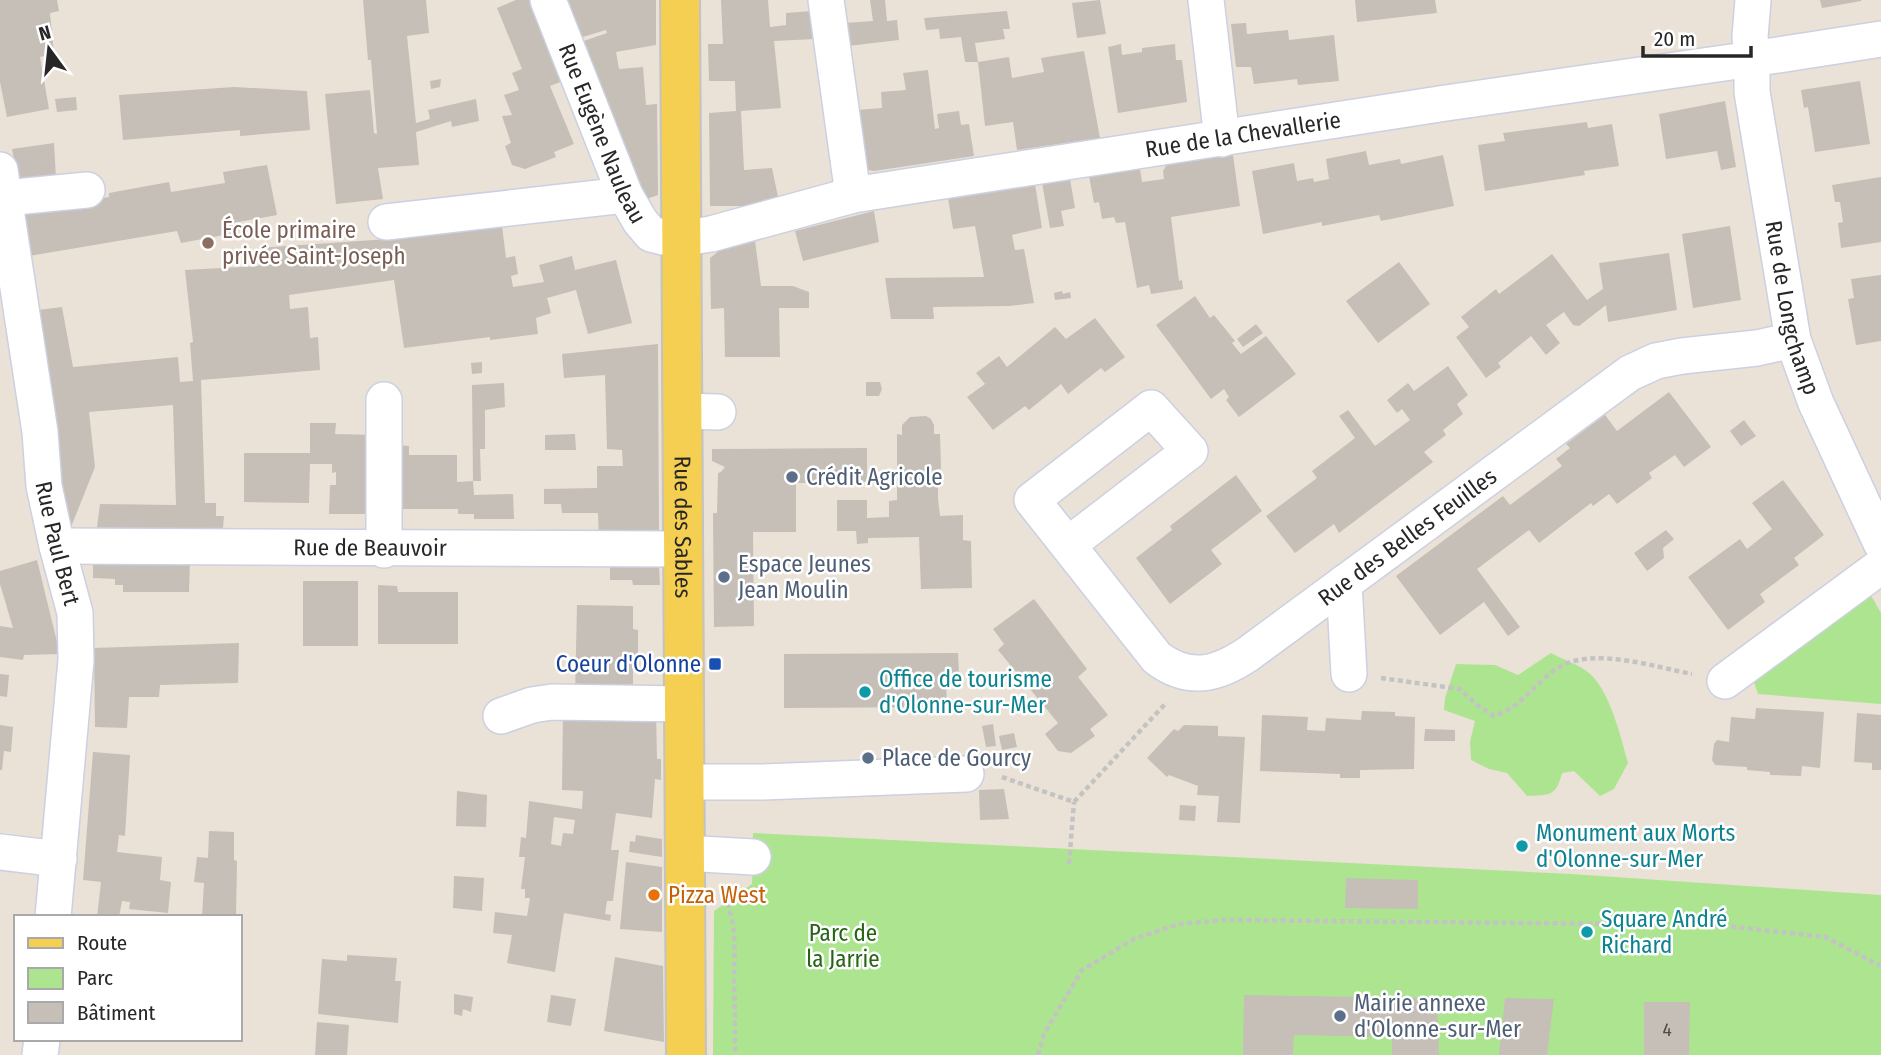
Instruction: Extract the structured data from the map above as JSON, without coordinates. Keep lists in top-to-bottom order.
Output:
{
  "streets": {
    "main road": ["Rue des Sables"],
    "street": [
      "Rue Eugène Nauleau",
      "Rue de la Chevallerie",
      "Rue de Longchamp",
      "Rue des Belles Feuilles",
      "Rue Paul Bert",
      "Rue de Beauvoir"
    ]
  },
  "crossings": [
    ["Rue Eugène Nauleau", "Rue de la Chevallerie"],
    ["Rue Eugène Nauleau", "Rue des Sables"],
    ["Rue de la Chevallerie", "Rue de Longchamp"],
    ["Rue de la Chevallerie", "Rue des Sables"],
    ["Rue de Longchamp", "Rue des Belles Feuilles"],
    ["Rue des Sables", "Rue de Beauvoir"],
    ["Rue Paul Bert", "Rue de Beauvoir"]
  ],
  "parks": ["Parc de la Jarrie"],
  "places": {
    "other": [
      "École primaire privée Saint-Joseph",
      "Crédit Agricole",
      "Espace Jeunes Jean Moulin",
      "Office de tourisme d'Olonne-sur-Mer",
      "Place de Gourcy",
      "Monument aux Morts d'Olonne-sur-Mer",
      "Pizza West",
      "Square André Richard",
      "Mairie annexe d'Olonne-sur-Mer"
    ],
    "transit": ["Coeur d'Olonne"]
  },
  "house_numbers": ["4"],
  "legend": ["Route", "Parc", "Bâtiment"],
  "scale_bar": "20 m",
  "north": "top"
}
